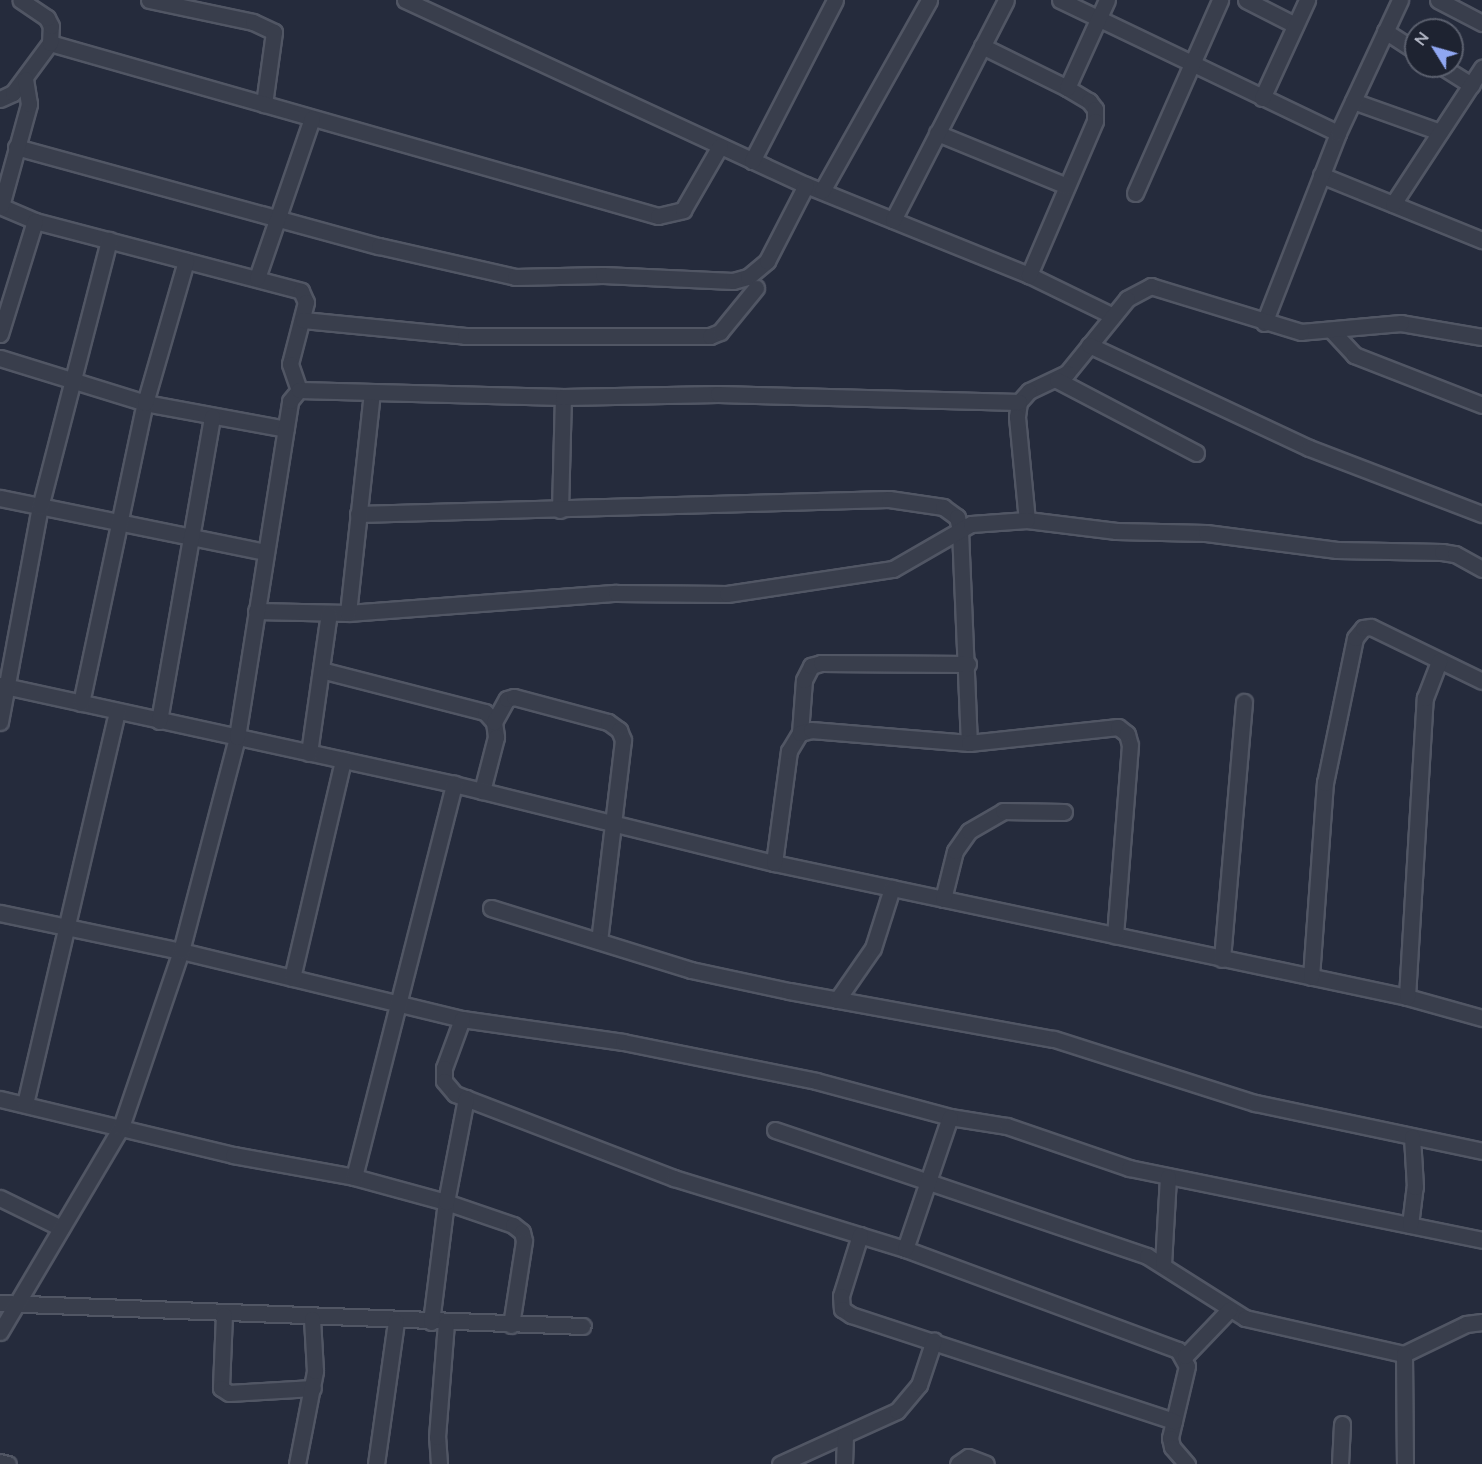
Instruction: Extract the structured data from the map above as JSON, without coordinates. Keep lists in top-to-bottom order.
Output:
{
  "north": "top left"
}
